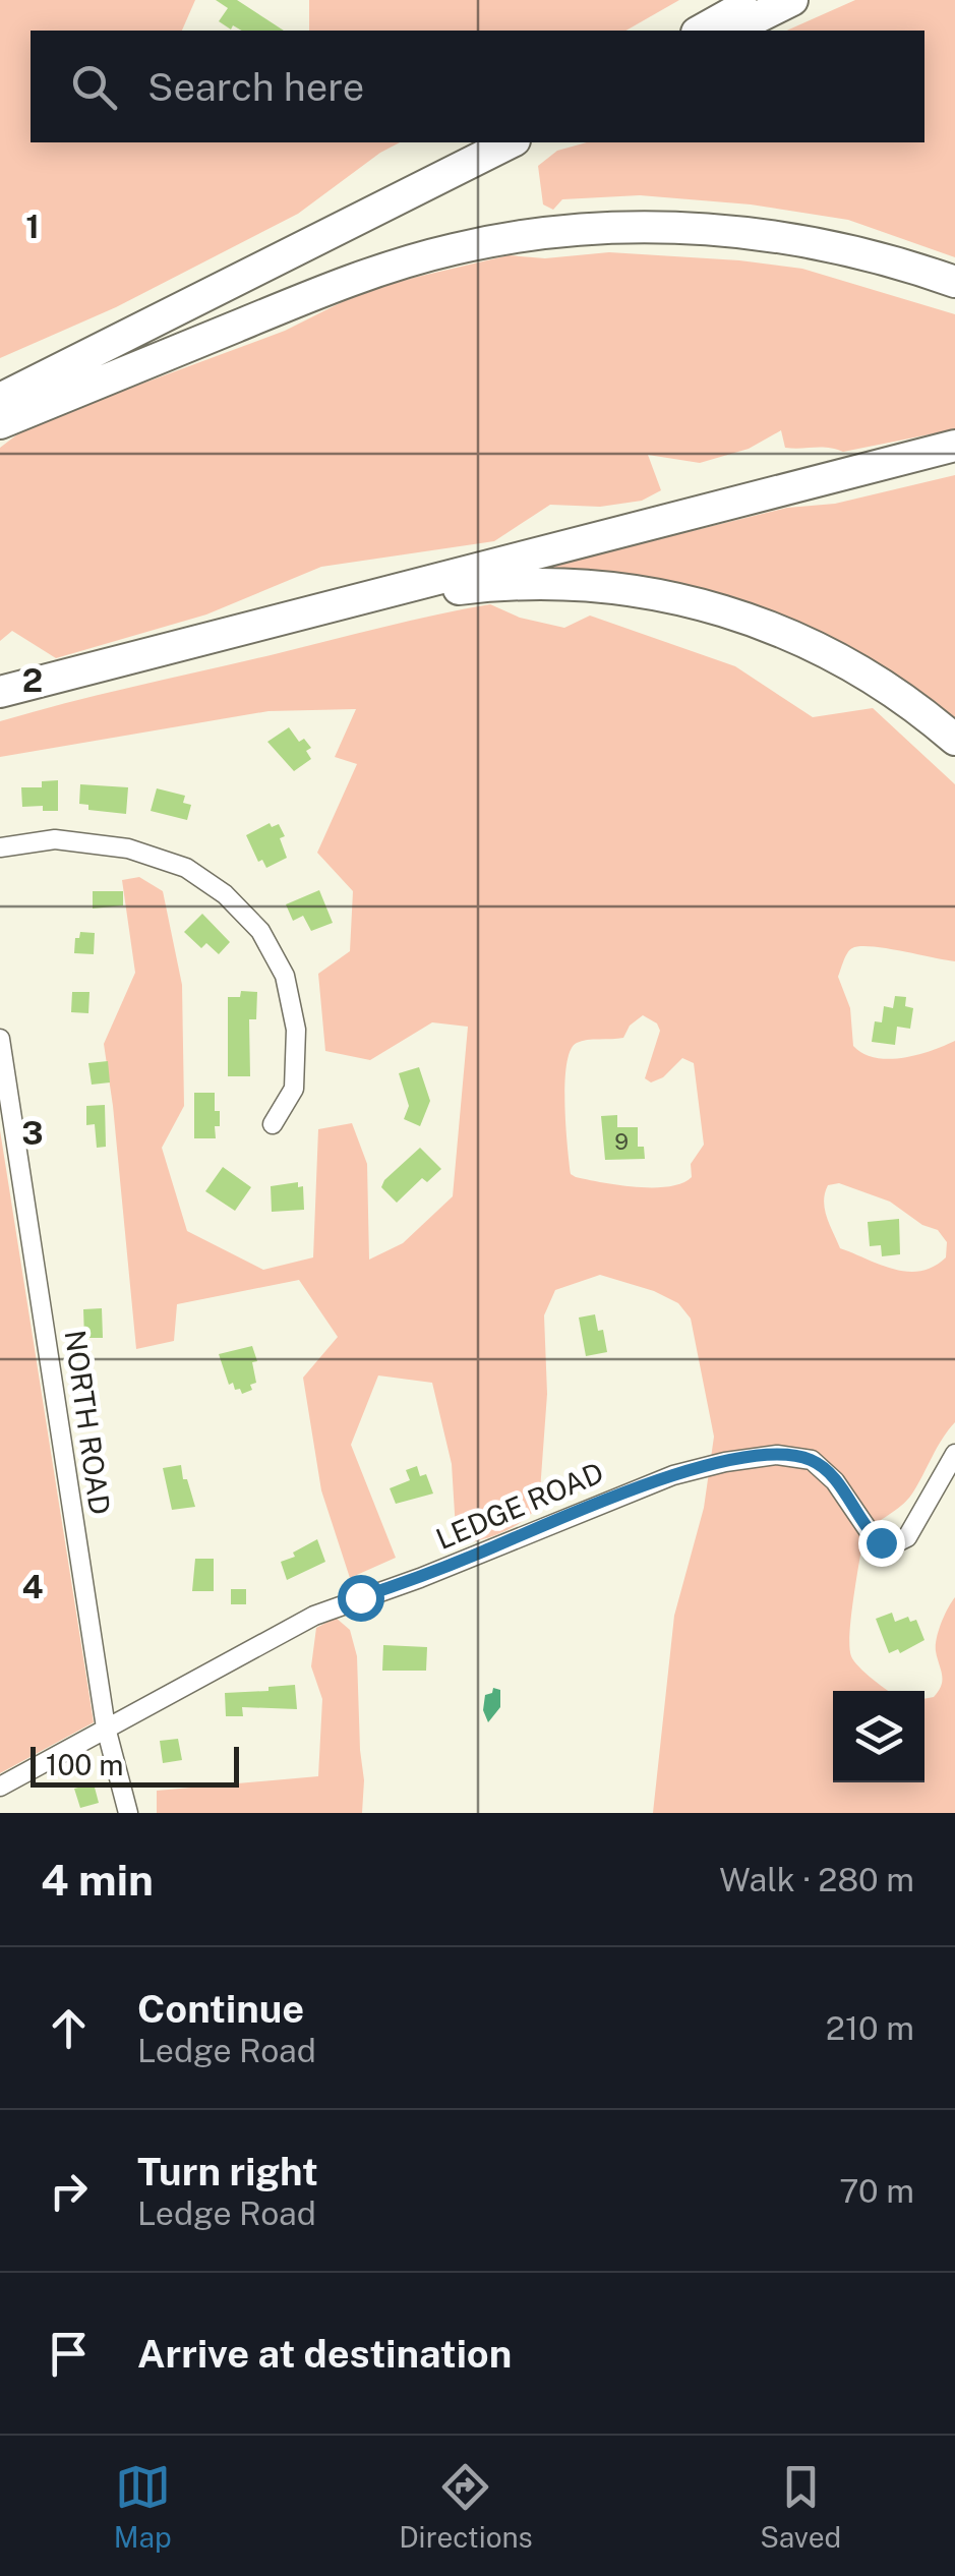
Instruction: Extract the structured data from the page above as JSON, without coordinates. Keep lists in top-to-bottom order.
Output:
{
  "streets": {
    "street": ["NORTH ROAD", "LEDGE ROAD"]
  },
  "crossings": [
    ["NORTH ROAD", "LEDGE ROAD"]
  ],
  "house_numbers": ["9"],
  "scale_bar": "100 m",
  "page": {
    "search": "Search here",
    "scale": "100 m",
    "heading": ["4 min", "Walk · 280 m"],
    "list": [
      ["Continue", "Ledge Road", "210 m"],
      ["Turn right", "Ledge Road", "70 m"],
      "Arrive at destination"
    ],
    "nav": ["Map", "Directions", "Saved"]
  },
  "grid": {
    "rows": [
      "1",
      "2",
      "3",
      "4"
    ]
  }
}
